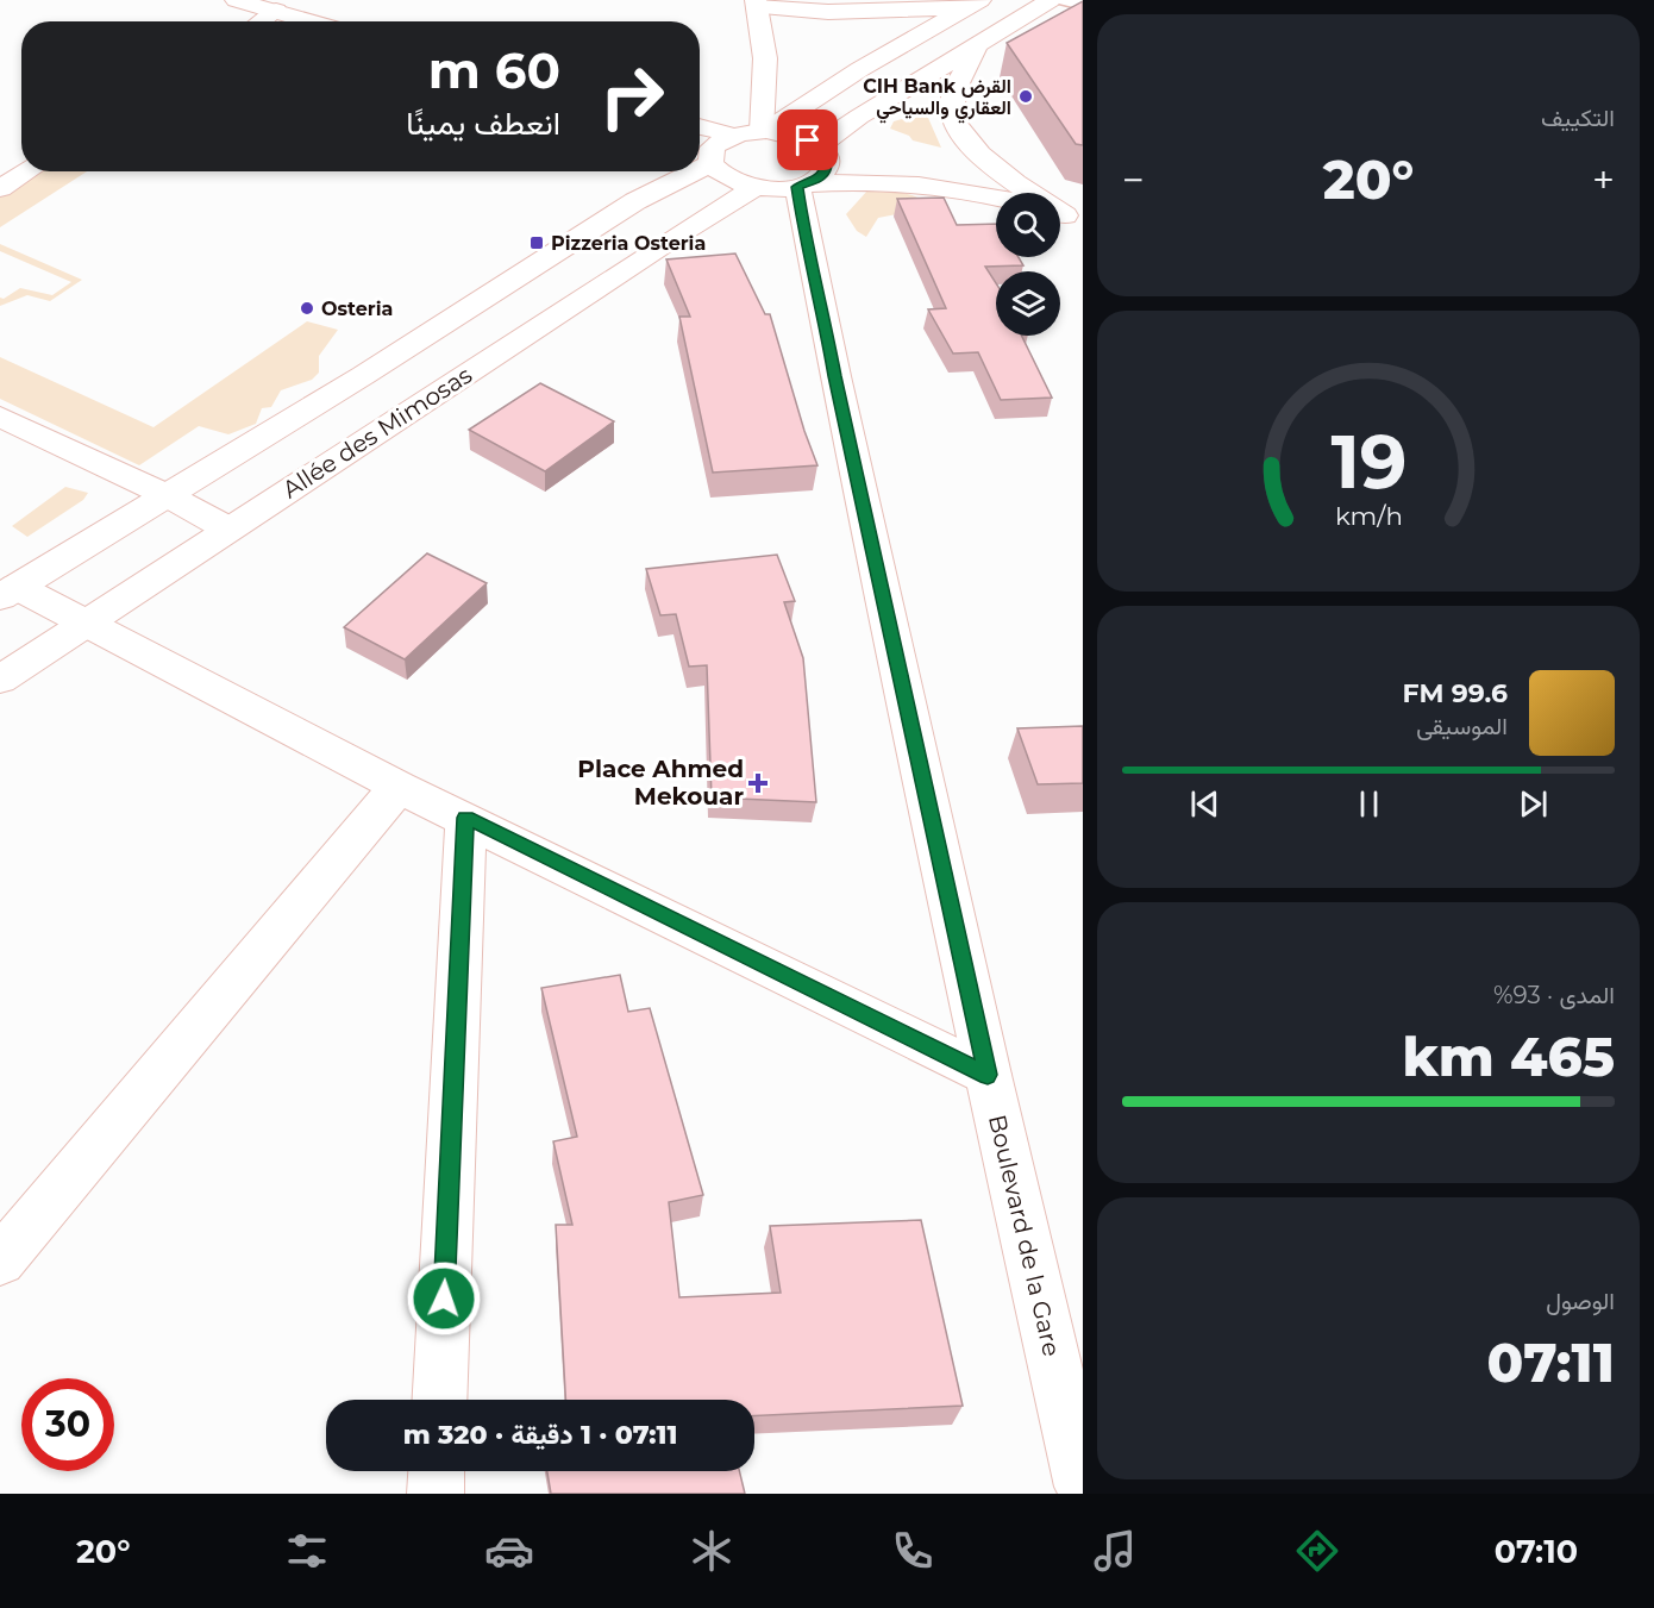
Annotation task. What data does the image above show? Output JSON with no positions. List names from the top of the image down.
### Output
{
  "streets": {
    "street": ["Allée des Mimosas", "Boulevard de la Gare"]
  },
  "places": {
    "other": ["CIH Bank القرض العقاري والسياحي", "Osteria"],
    "transit": ["Pizzeria Osteria"],
    "health": ["Place Ahmed Mekouar"]
  },
  "page": {
    "tile": [
      "التكييف",
      ["المدى · 93%", "465 km"],
      ["الوصول", "07:11"]
    ],
    "turn": ["60 m", "انعطف يمينًا"],
    "heat": ["−", "20°", "+"],
    "song": ["99.6 FM", "الموسيقى"],
    "limit": "30",
    "trip": "07:11 · 1 دقيقة · 320 m",
    "tabs": ["07:10", "20°"],
    "gauge": ["19", "km/h"]
  }
}
